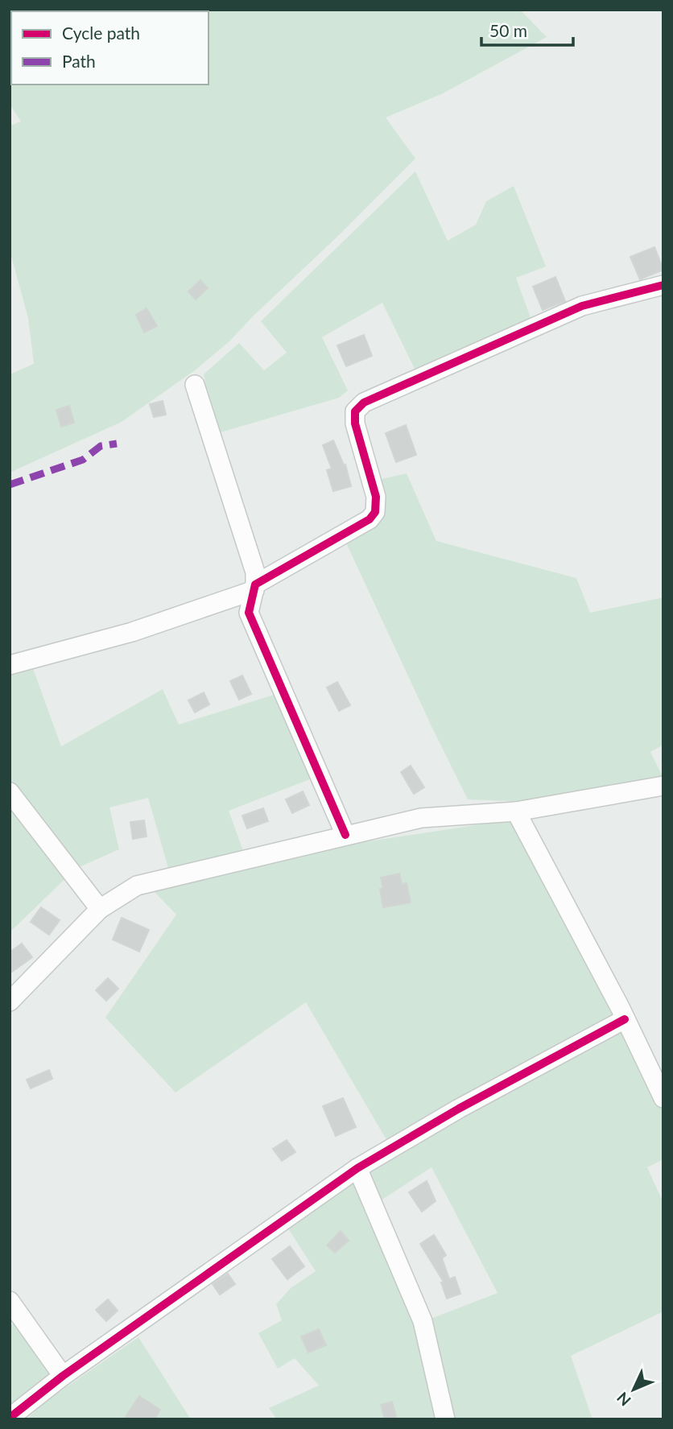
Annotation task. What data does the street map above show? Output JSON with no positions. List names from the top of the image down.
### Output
{
  "legend": ["Cycle path", "Path"],
  "scale_bar": "50 m",
  "north": "bottom left"
}
